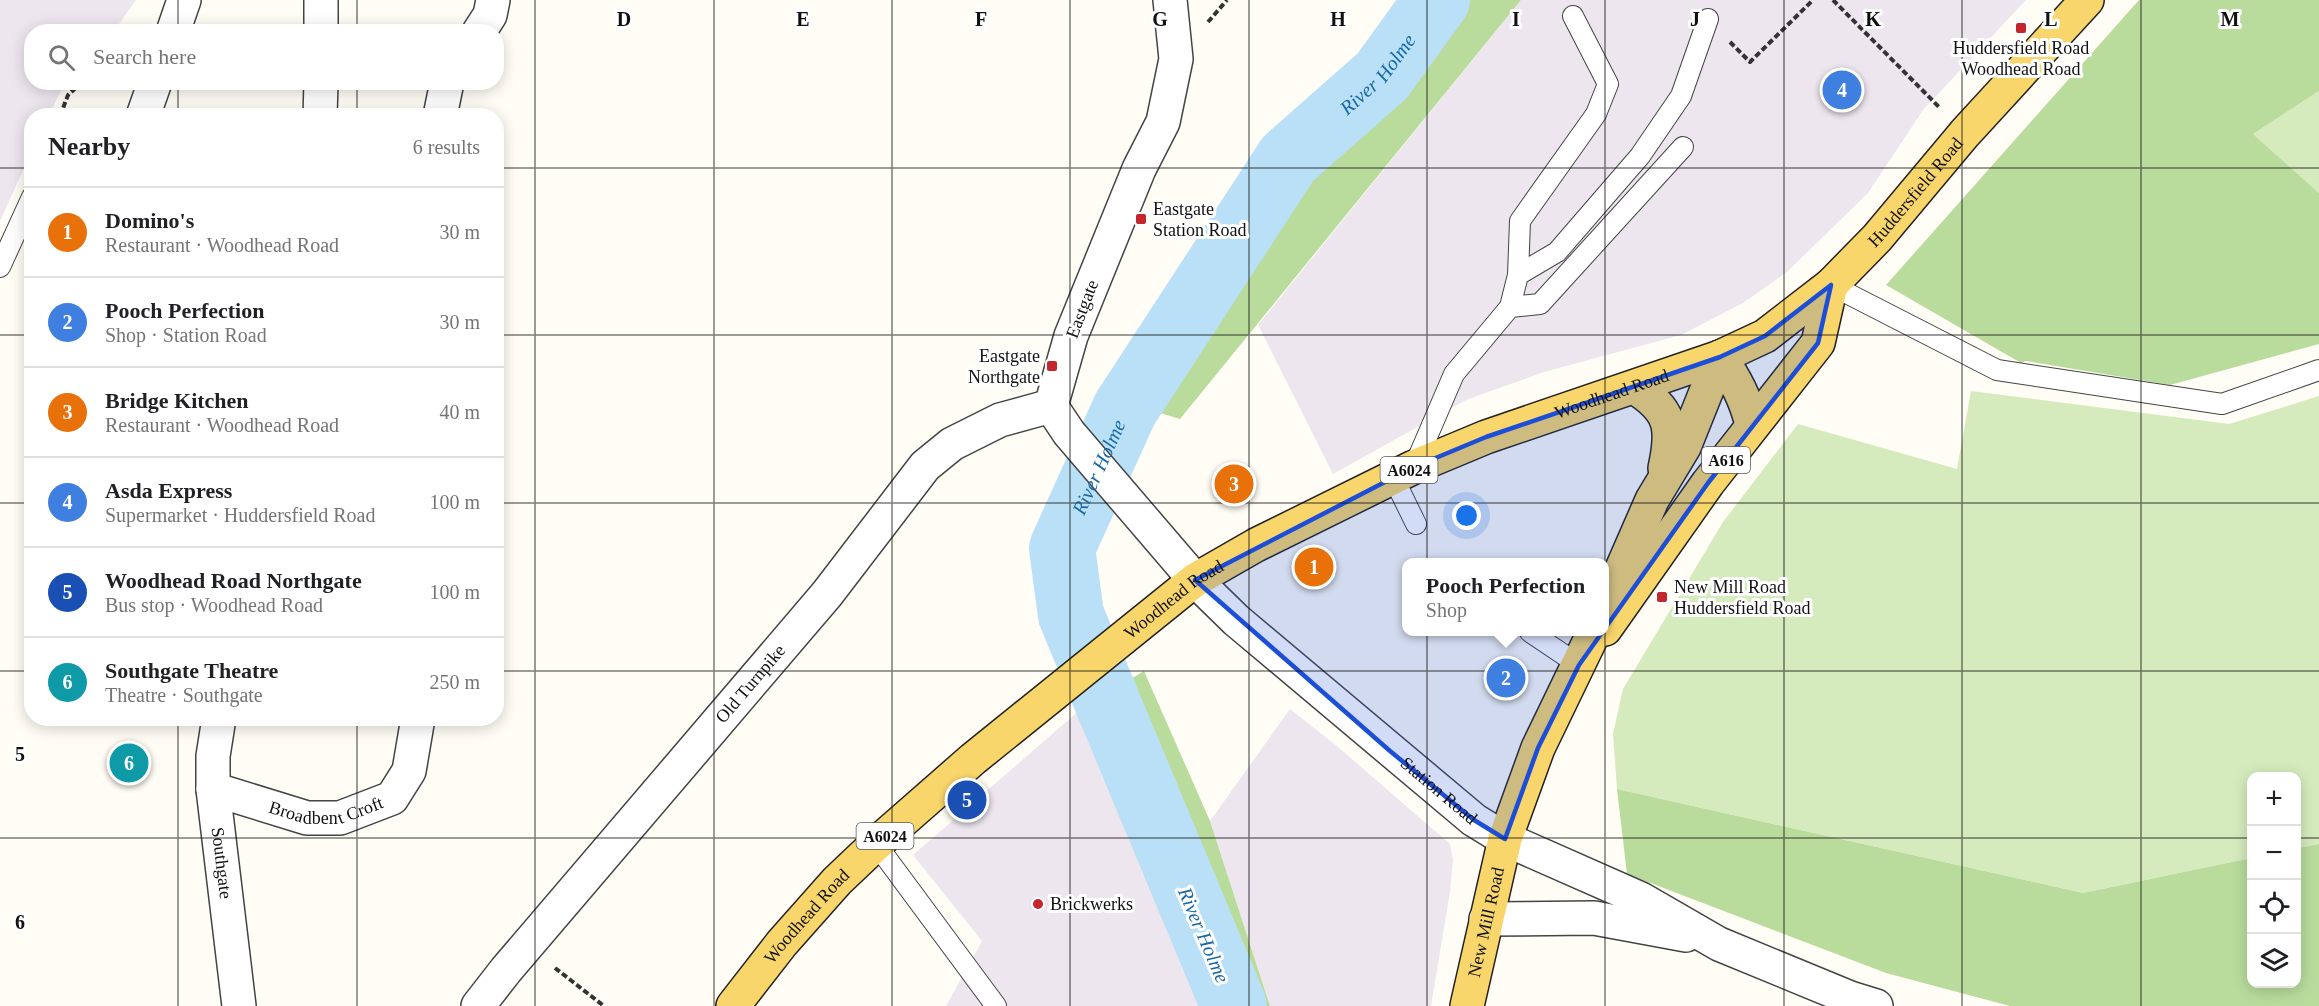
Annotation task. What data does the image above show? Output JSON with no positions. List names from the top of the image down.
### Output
{
  "streets": {
    "main road": [
      "Huddersfield Road",
      "Woodhead Road",
      "A616",
      "A6024",
      "New Mill Road"
    ],
    "street": [
      "Eastgate",
      "Old Turnpike",
      "Station Road",
      "Broadbent Croft",
      "Southgate"
    ]
  },
  "crossings": [
    ["Huddersfield Road", "Woodhead Road"],
    ["Huddersfield Road", "A616"],
    ["Eastgate", "Old Turnpike"],
    ["Woodhead Road", "A616"],
    ["Woodhead Road", "Station Road"],
    ["A616", "Station Road"],
    ["A616", "New Mill Road"],
    ["Station Road", "New Mill Road"],
    ["Broadbent Croft", "Southgate"]
  ],
  "water": ["River Holme"],
  "places": {
    "transit": [
      "Huddersfield Road Woodhead Road",
      "Eastgate Station Road",
      "Eastgate Northgate",
      "New Mill Road Huddersfield Road"
    ],
    "other": ["Brickwerks"]
  },
  "page": {
    "search": "Search here",
    "pins": [
      "4",
      "3",
      "1",
      "2",
      "6",
      "5"
    ],
    "heading": ["Nearby", "6 results"],
    "list": [
      {
        "mark": "1",
        "name": "Domino's",
        "note": "Restaurant · Woodhead Road",
        "value": "30 m"
      },
      {
        "mark": "2",
        "name": "Pooch Perfection",
        "note": "Shop · Station Road",
        "value": "30 m"
      },
      {
        "mark": "3",
        "name": "Bridge Kitchen",
        "note": "Restaurant · Woodhead Road",
        "value": "40 m"
      },
      {
        "mark": "4",
        "name": "Asda Express",
        "note": "Supermarket · Huddersfield Road",
        "value": "100 m"
      },
      {
        "mark": "5",
        "name": "Woodhead Road Northgate",
        "note": "Bus stop · Woodhead Road",
        "value": "100 m"
      },
      {
        "mark": "6",
        "name": "Southgate Theatre",
        "note": "Theatre · Southgate",
        "value": "250 m"
      }
    ],
    "popup": ["Pooch Perfection", "Shop"],
    "map_buttons": ["+", "−"]
  },
  "grid": {
    "columns": [
      "D",
      "E",
      "F",
      "G",
      "H",
      "I",
      "J",
      "K",
      "L",
      "M"
    ],
    "rows": ["5", "6"]
  }
}
